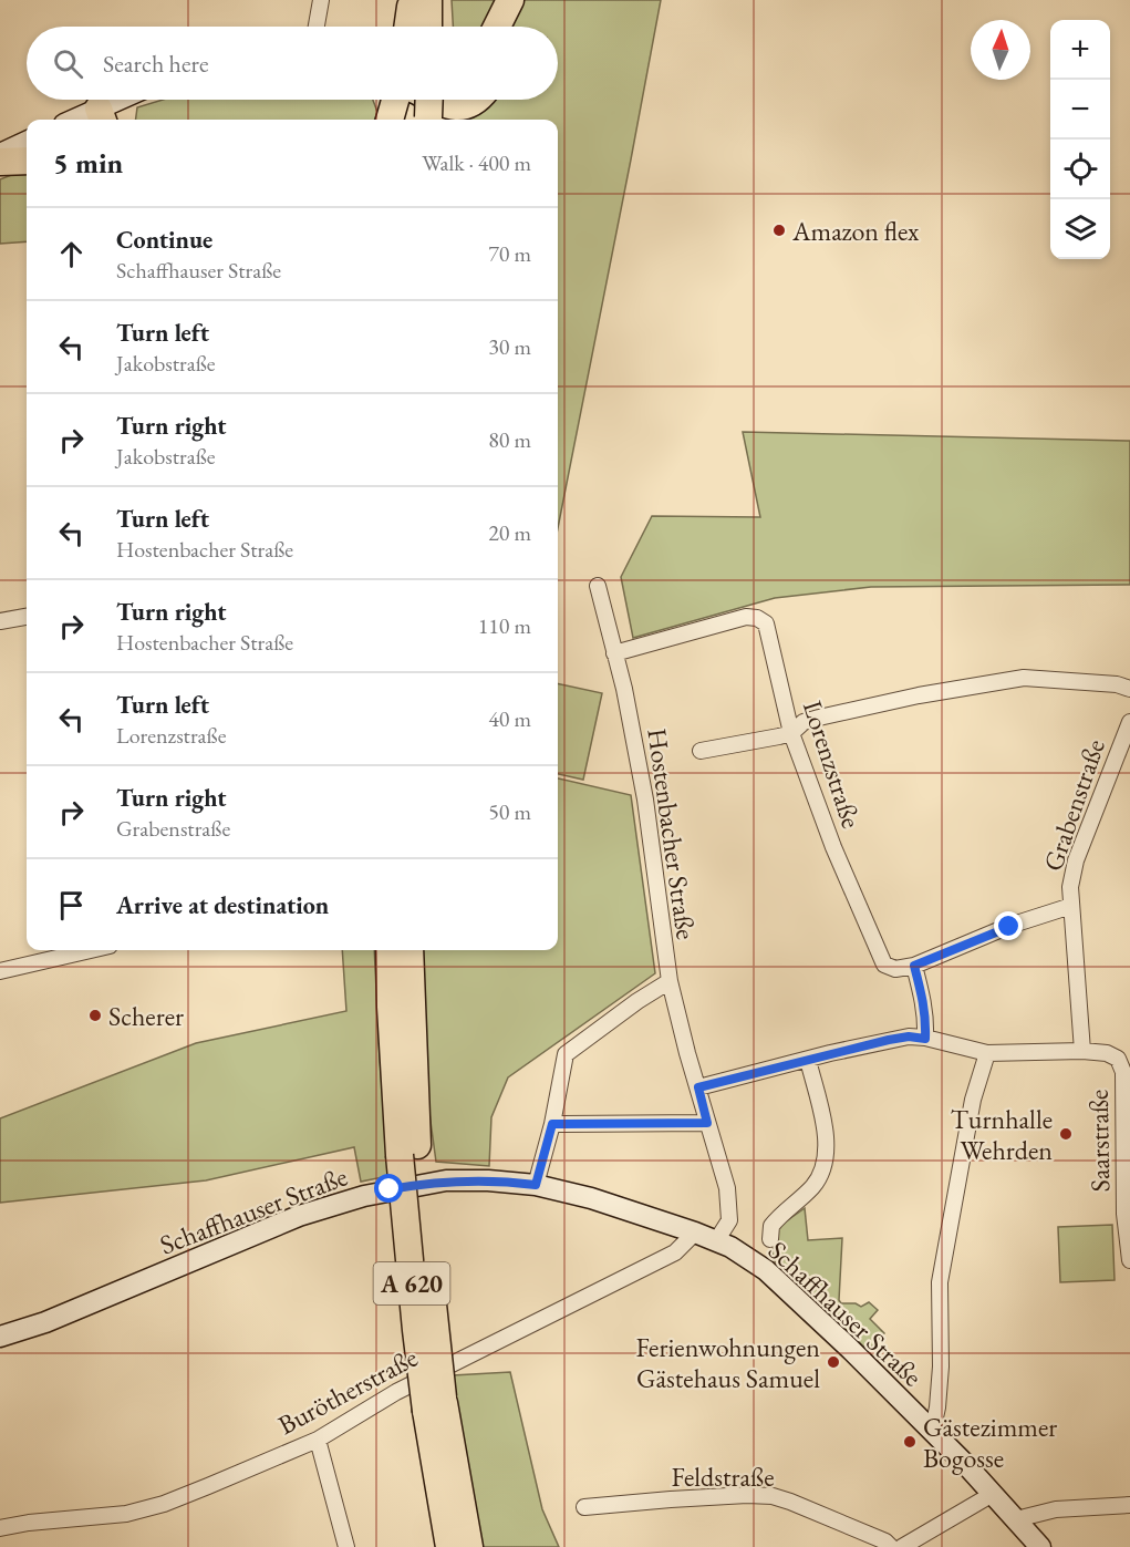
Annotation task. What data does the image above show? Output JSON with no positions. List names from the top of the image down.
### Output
{
  "streets": {
    "highway": ["A 620"],
    "street": [
      "Lorenzstraße",
      "Grabenstraße",
      "Hostenbacher Straße",
      "Saarstraße",
      "Schaffhauser Straße",
      "Burötherstraße",
      "Feldstraße"
    ]
  },
  "crossings": [
    ["Lorenzstraße", "Grabenstraße"],
    ["Lorenzstraße", "Hostenbacher Straße"],
    ["Grabenstraße", "Saarstraße"],
    ["Hostenbacher Straße", "Schaffhauser Straße"],
    ["Schaffhauser Straße", "Burötherstraße"]
  ],
  "places": [
    "Amazon flex",
    "Scherer",
    "Turnhalle Wehrden",
    "Ferienwohnungen Gästehaus Samuel",
    "Gästezimmer Bogosse"
  ],
  "north": "top",
  "page": {
    "map_buttons": ["+", "−"],
    "search": "Search here",
    "heading": ["5 min", "Walk · 400 m"],
    "list": [
      ["Continue", "Schaffhauser Straße", "70 m"],
      ["Turn left", "Jakobstraße", "30 m"],
      ["Turn right", "Jakobstraße", "80 m"],
      ["Turn left", "Hostenbacher Straße", "20 m"],
      ["Turn right", "Hostenbacher Straße", "110 m"],
      ["Turn left", "Lorenzstraße", "40 m"],
      ["Turn right", "Grabenstraße", "50 m"],
      "Arrive at destination"
    ]
  }
}
